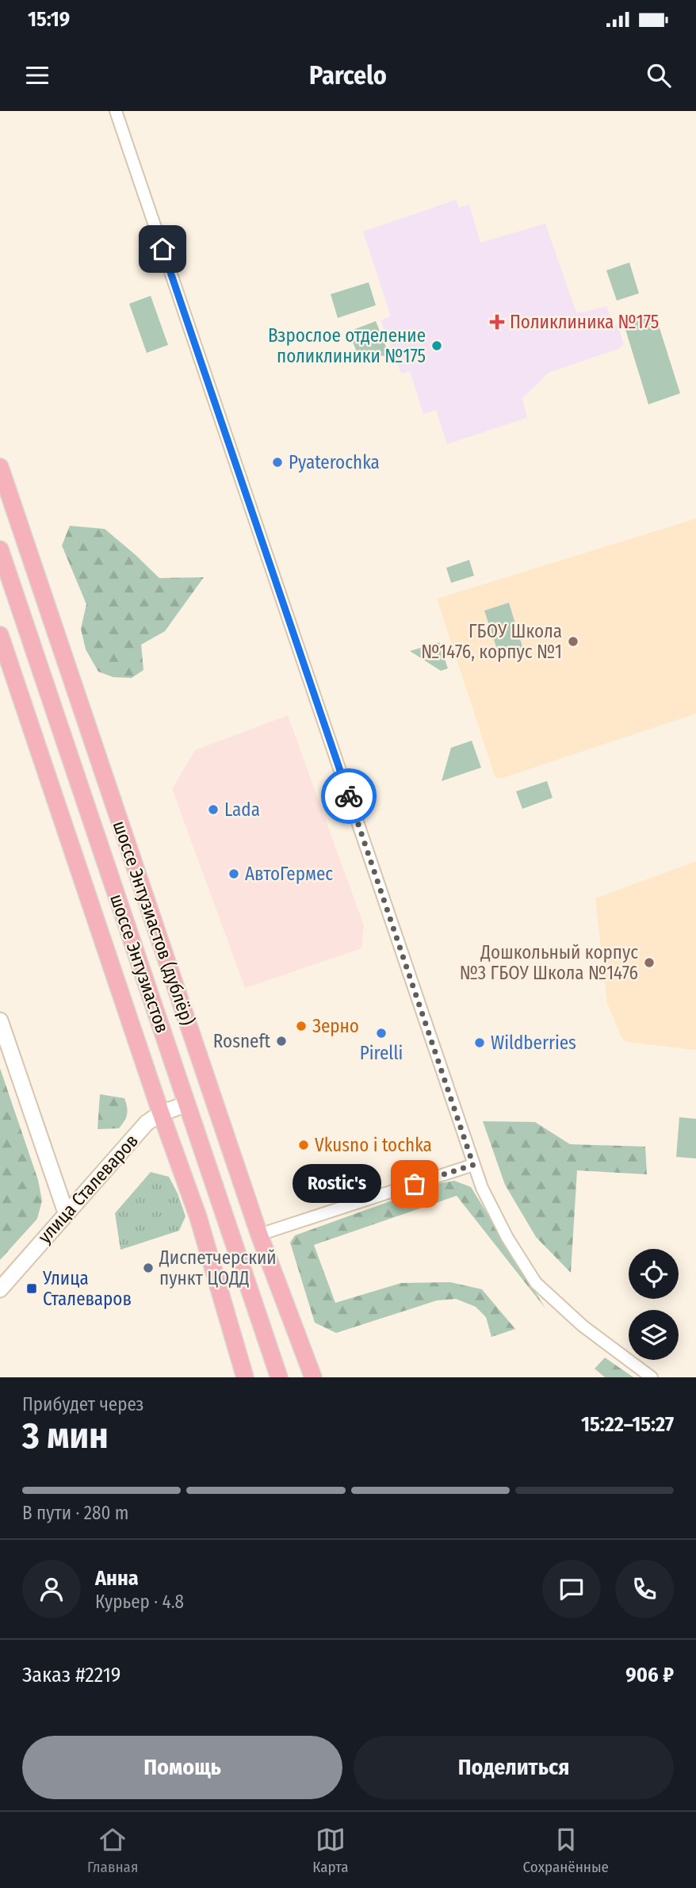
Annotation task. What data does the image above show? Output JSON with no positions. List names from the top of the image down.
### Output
{
  "streets": {
    "main road": ["шоссе Энтузиастов (дублёр)", "шоссе Энтузиастов", "улица Сталеваров"]
  },
  "crossings": [
    ["шоссе Энтузиастов", "улица Сталеваров"]
  ],
  "places": {
    "health": ["Поликлиника №175"],
    "other": [
      "Взрослое отделение поликлиники №175",
      "Pyaterochka",
      "ГБОУ Школа №1476, корпус №1",
      "Lada",
      "АвтоГермес",
      "Дошкольный корпус №3 ГБОУ Школа №1476",
      "Зерно",
      "Pirelli",
      "Rosneft",
      "Wildberries",
      "Vkusno i tochka",
      "Rostiс's",
      "Диспетчерский пункт ЦОДД"
    ],
    "transit": ["Улица Сталеваров"]
  },
  "page": {
    "status": "15:19",
    "header": "Parcelo",
    "bubble": "Rostiс's",
    "heading": ["3 мин", "Прибудет через", "15:22–15:27"],
    "panel": [
      "Анна",
      "Курьер · 4.8",
      "Заказ #2219",
      "906 ₽"
    ],
    "bar": "В пути · 280 m",
    "buttons": ["Помощь", "Поделиться"],
    "tabs": ["Главная", "Карта", "Сохранённые"]
  }
}
